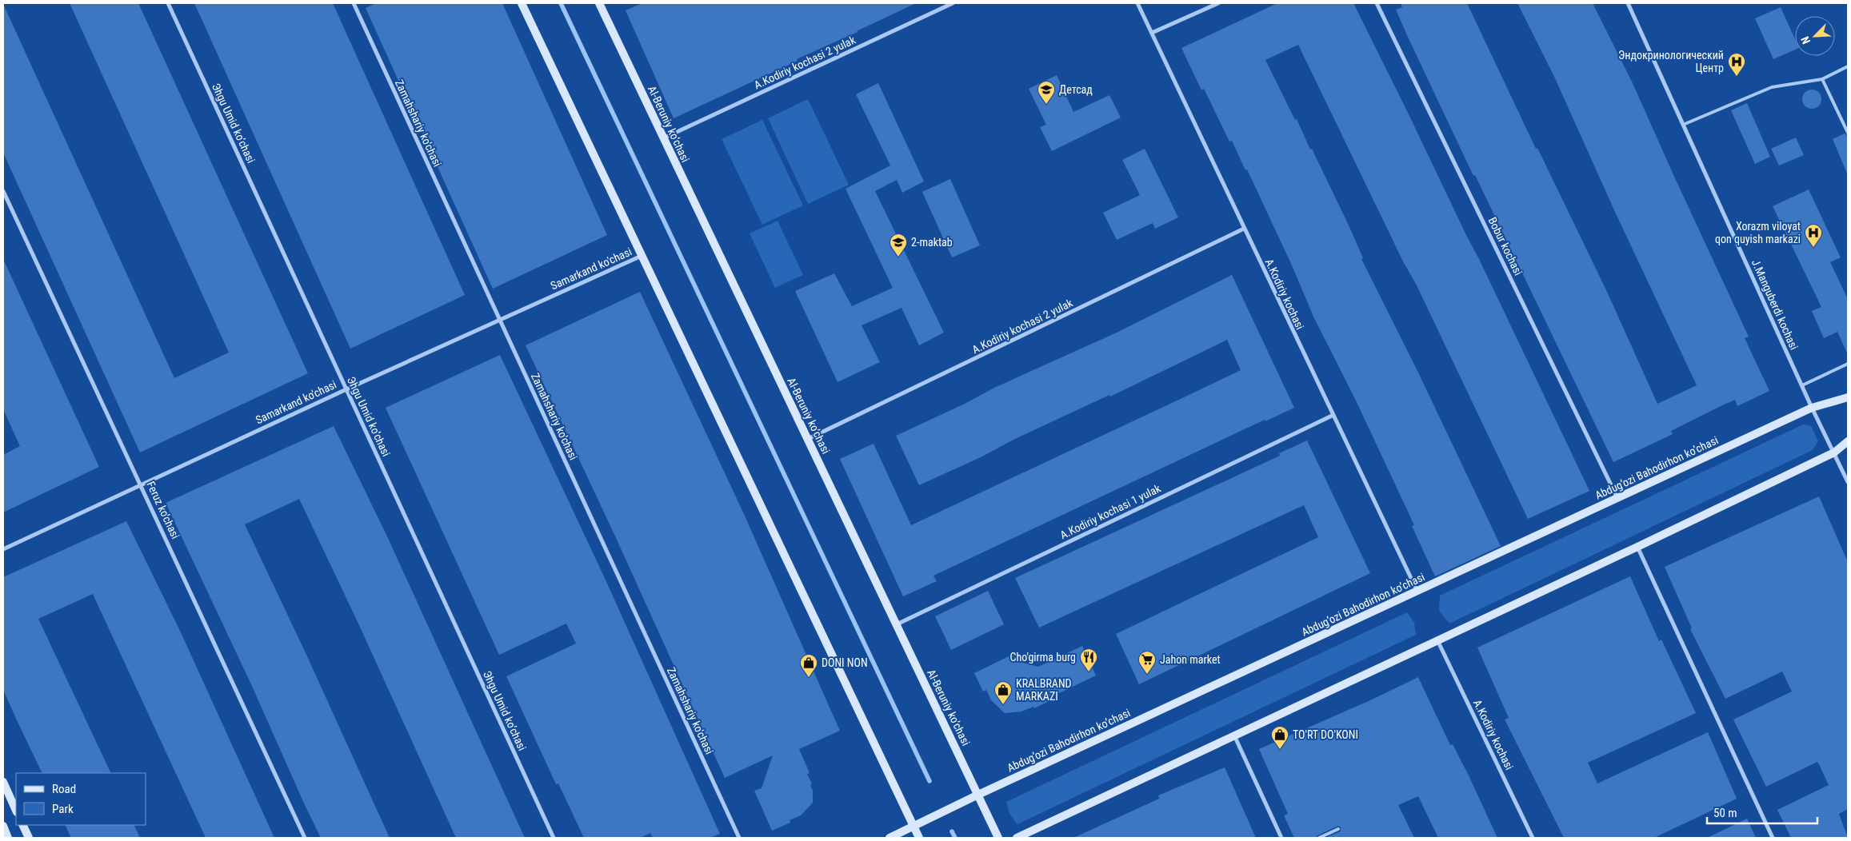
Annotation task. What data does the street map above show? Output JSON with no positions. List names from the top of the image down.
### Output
{
  "streets": {
    "main road": ["Al-Beruniy ko’chasi", "Abdug’ozi Bahodirhon ko’chasi"],
    "street": [
      "A.Kodiriy kochasi 2 yulak",
      "Эhgu Umid ko’chasi",
      "Zamahshariy ko'chasi",
      "Bobur kochasi",
      "Samarkand ko'chasi",
      "A.Kodiriy kochasi",
      "J.Manguberdi kochasi",
      "Feruz ko'chasi",
      "A.Kodiriy kochasi 1 yulak"
    ]
  },
  "crossings": [
    ["A.Kodiriy kochasi 2 yulak", "Al-Beruniy ko’chasi"],
    ["A.Kodiriy kochasi 2 yulak", "A.Kodiriy kochasi"],
    ["Эhgu Umid ko’chasi", "Samarkand ko'chasi"],
    ["Zamahshariy ko'chasi", "Samarkand ko'chasi"],
    ["Al-Beruniy ko’chasi", "Abdug’ozi Bahodirhon ko’chasi"],
    ["Al-Beruniy ko’chasi", "A.Kodiriy kochasi 1 yulak"],
    ["Bobur kochasi", "Abdug’ozi Bahodirhon ko’chasi"],
    ["Samarkand ko'chasi", "Feruz ko'chasi"],
    ["A.Kodiriy kochasi", "Abdug’ozi Bahodirhon ko’chasi"],
    ["A.Kodiriy kochasi", "A.Kodiriy kochasi 1 yulak"],
    ["J.Manguberdi kochasi", "Abdug’ozi Bahodirhon ko’chasi"]
  ],
  "places": {
    "hospital": ["Эндокринологический Центр", "Xorazm viloyat qon quyish markazi"],
    "school or university": ["Детсад", "2-maktab"],
    "restaurant": ["Cho'girma burg"],
    "supermarket": ["Jahon market"],
    "shop": ["DONI NON", "KRALBRAND MARKAZI", "TO'RT DO'KONI"]
  },
  "legend": ["Road", "Park"],
  "scale_bar": "50 m",
  "north": "bottom left"
}
